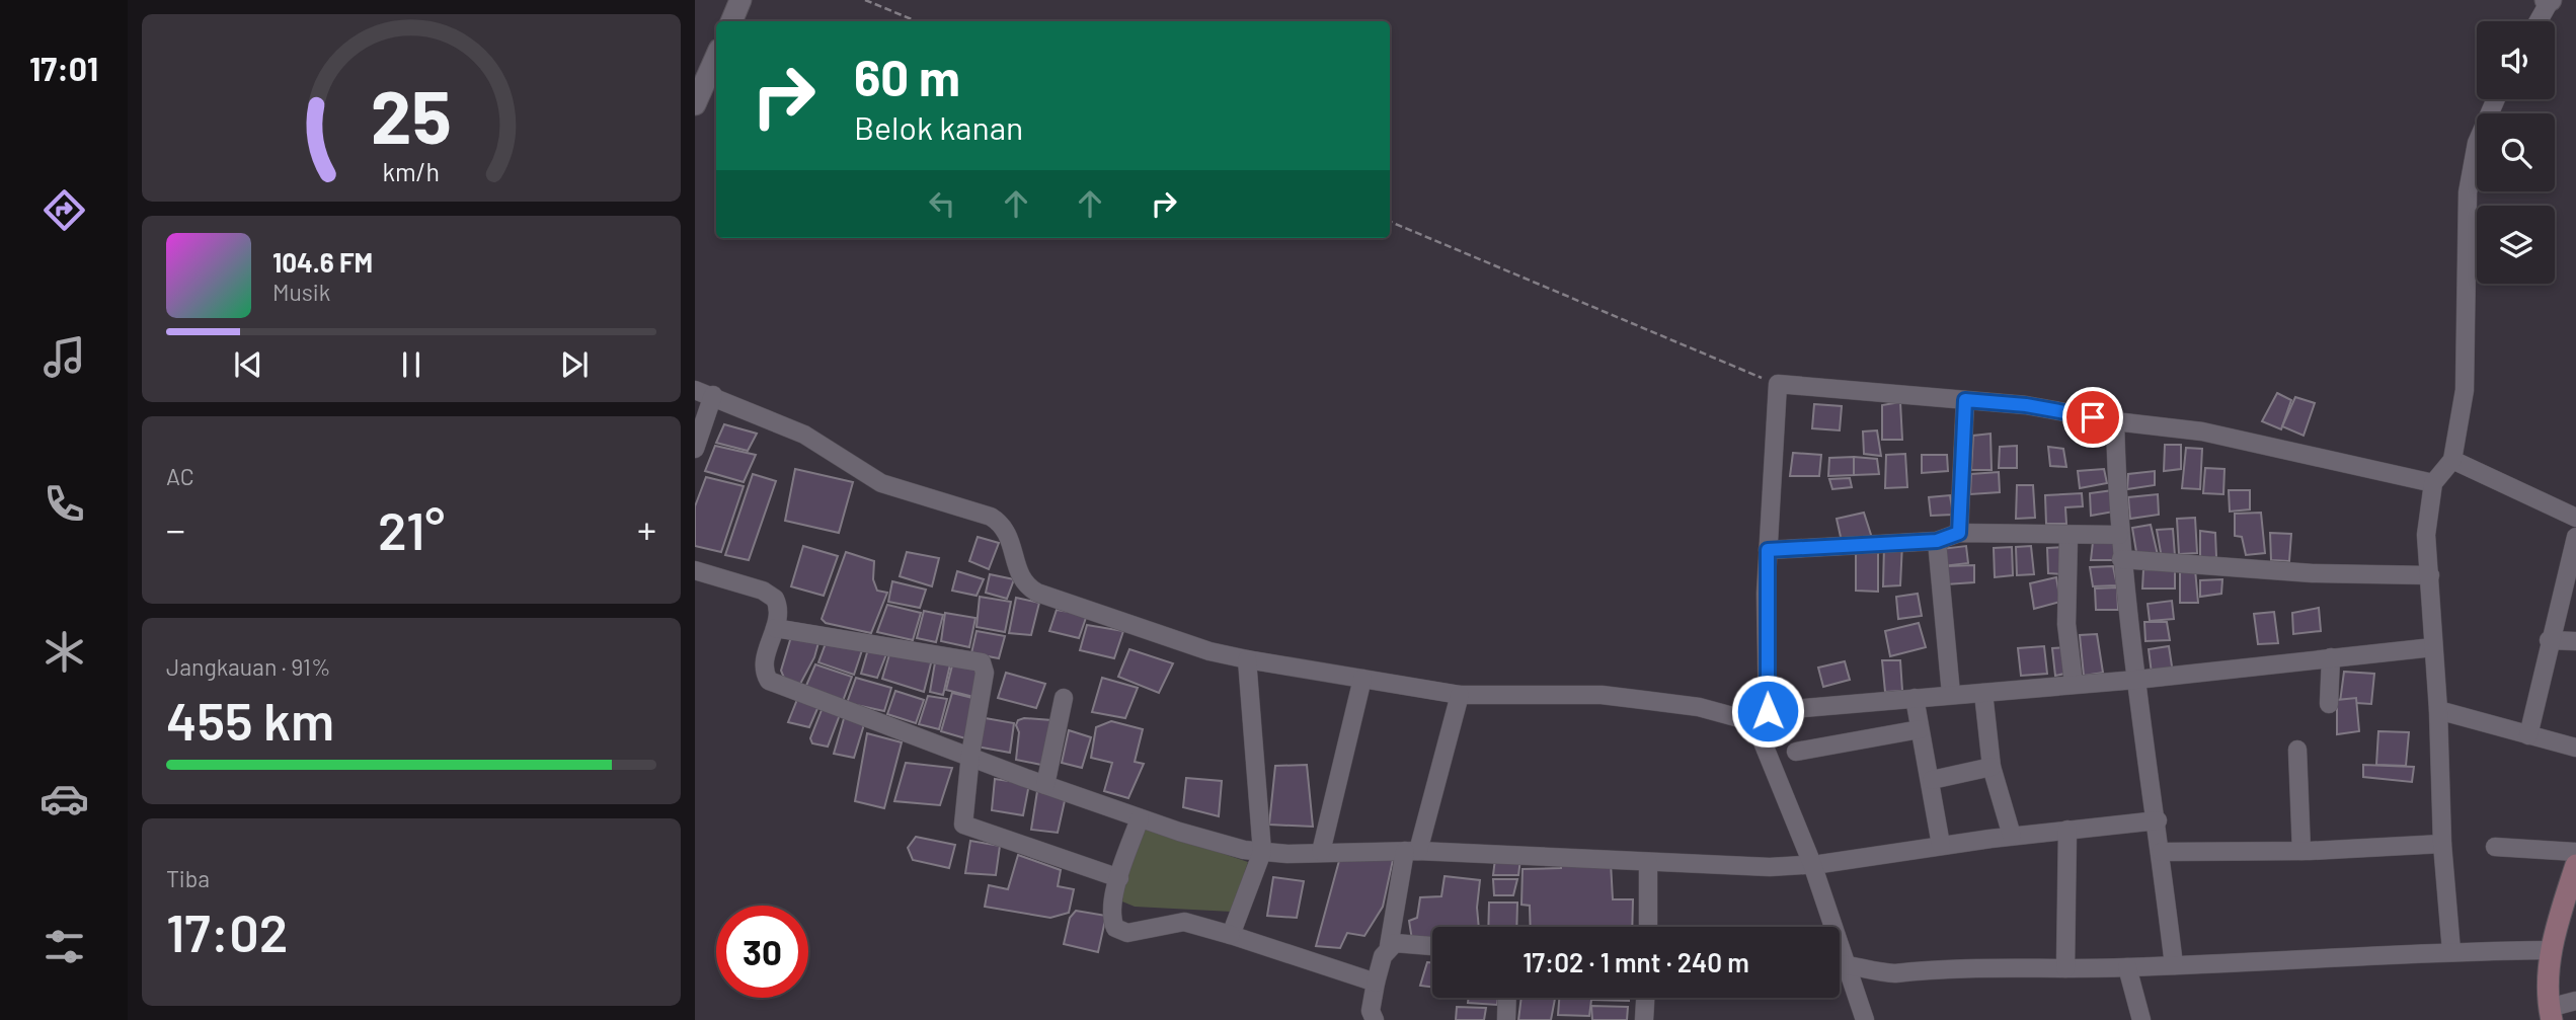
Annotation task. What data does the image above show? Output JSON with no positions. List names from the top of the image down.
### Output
{
  "page": {
    "tabs": "17:01",
    "turn": ["60 m", "Belok kanan"],
    "song": ["104.6 FM", "Musik"],
    "tile": [
      "AC",
      ["Jangkauan · 91%", "455 km"],
      ["Tiba", "17:02"]
    ],
    "heat": ["−", "21°", "+"],
    "limit": "30",
    "trip": "17:02 · 1 mnt · 240 m",
    "gauge": ["25", "km/h"]
  }
}
